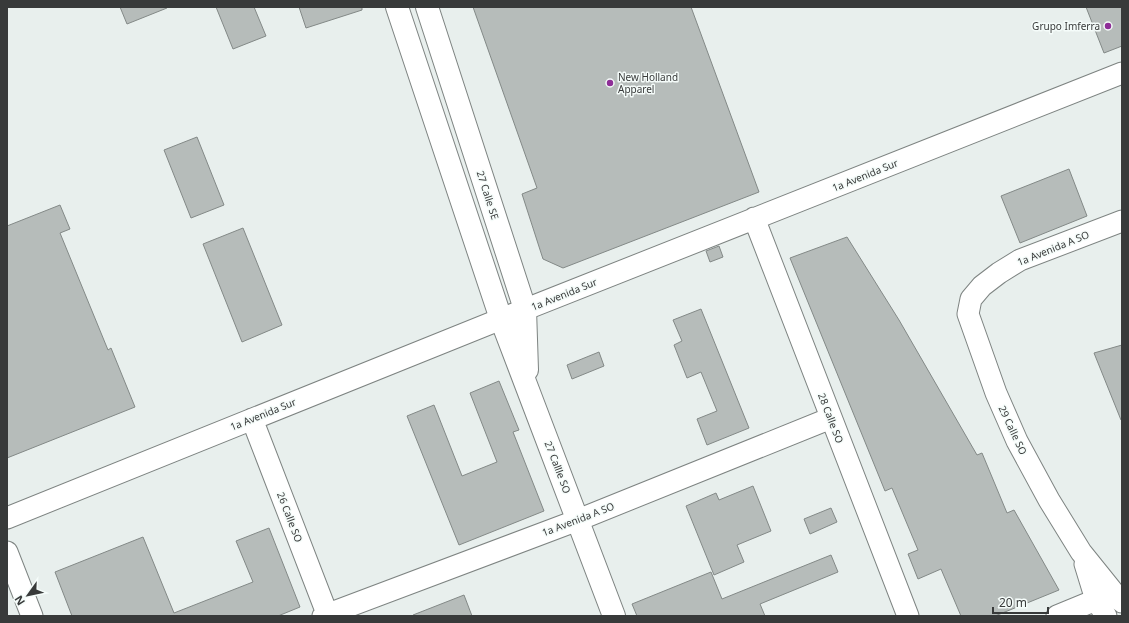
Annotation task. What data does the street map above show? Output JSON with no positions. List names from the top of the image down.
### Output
{
  "streets": {
    "main road": ["27 Calle SE", "27 Callle SO"],
    "street": [
      "1a Avenida Sur",
      "1a Avenida A SO",
      "28 Calle SO",
      "29 Calle SO",
      "26 Calle SO"
    ]
  },
  "crossings": [
    ["1a Avenida Sur", "27 Calle SE"],
    ["1a Avenida Sur", "28 Calle SO"],
    ["1a Avenida Sur", "27 Callle SO"],
    ["1a Avenida Sur", "26 Calle SO"],
    ["27 Calle SE", "27 Callle SO"],
    ["1a Avenida A SO", "28 Calle SO"],
    ["1a Avenida A SO", "29 Calle SO"],
    ["1a Avenida A SO", "27 Callle SO"],
    ["1a Avenida A SO", "26 Calle SO"]
  ],
  "places": ["Grupo Imferra", "New Holland Apparel"],
  "scale_bar": "20 m",
  "north": "bottom left"
}
